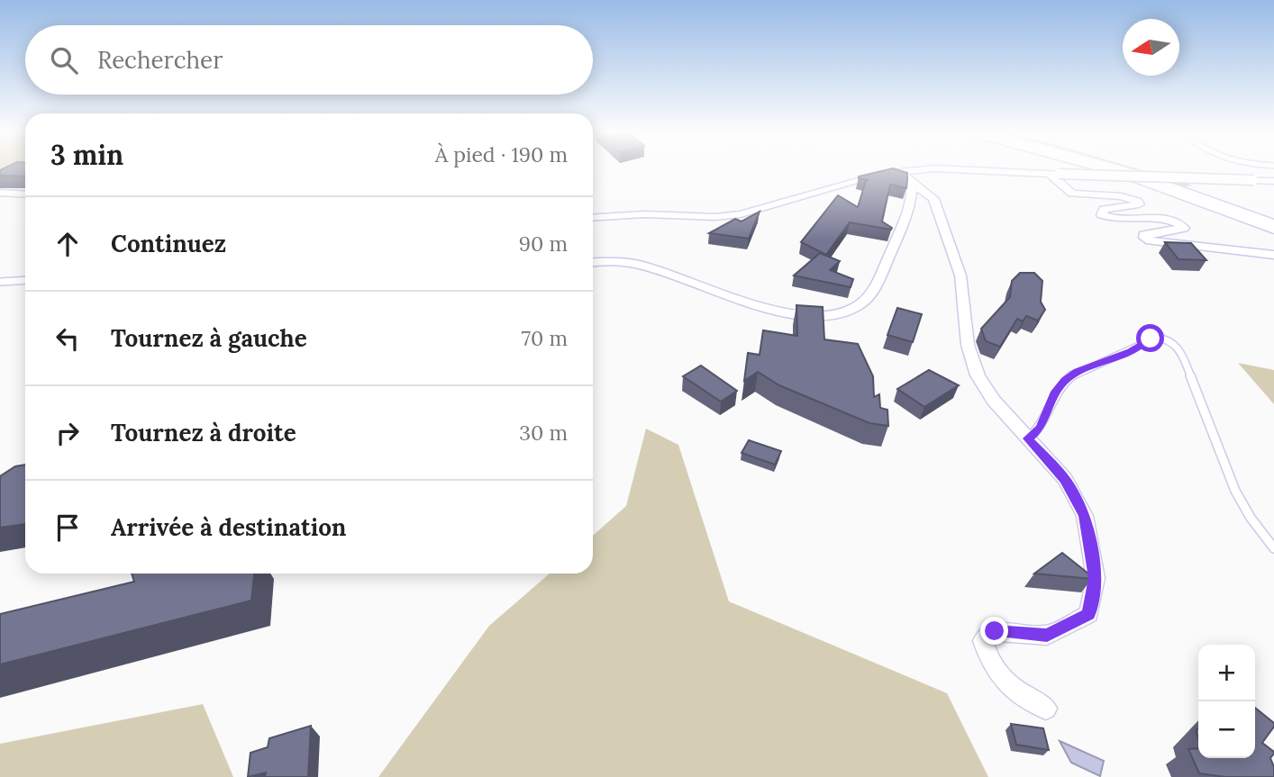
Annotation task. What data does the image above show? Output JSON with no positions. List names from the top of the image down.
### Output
{
  "north": "left",
  "page": {
    "search": "Rechercher",
    "heading": ["3 min", "À pied · 190 m"],
    "list": [
      ["Continuez", "90 m"],
      ["Tournez à gauche", "70 m"],
      ["Tournez à droite", "30 m"],
      "Arrivée à destination"
    ],
    "map_buttons": ["+", "−"]
  }
}
